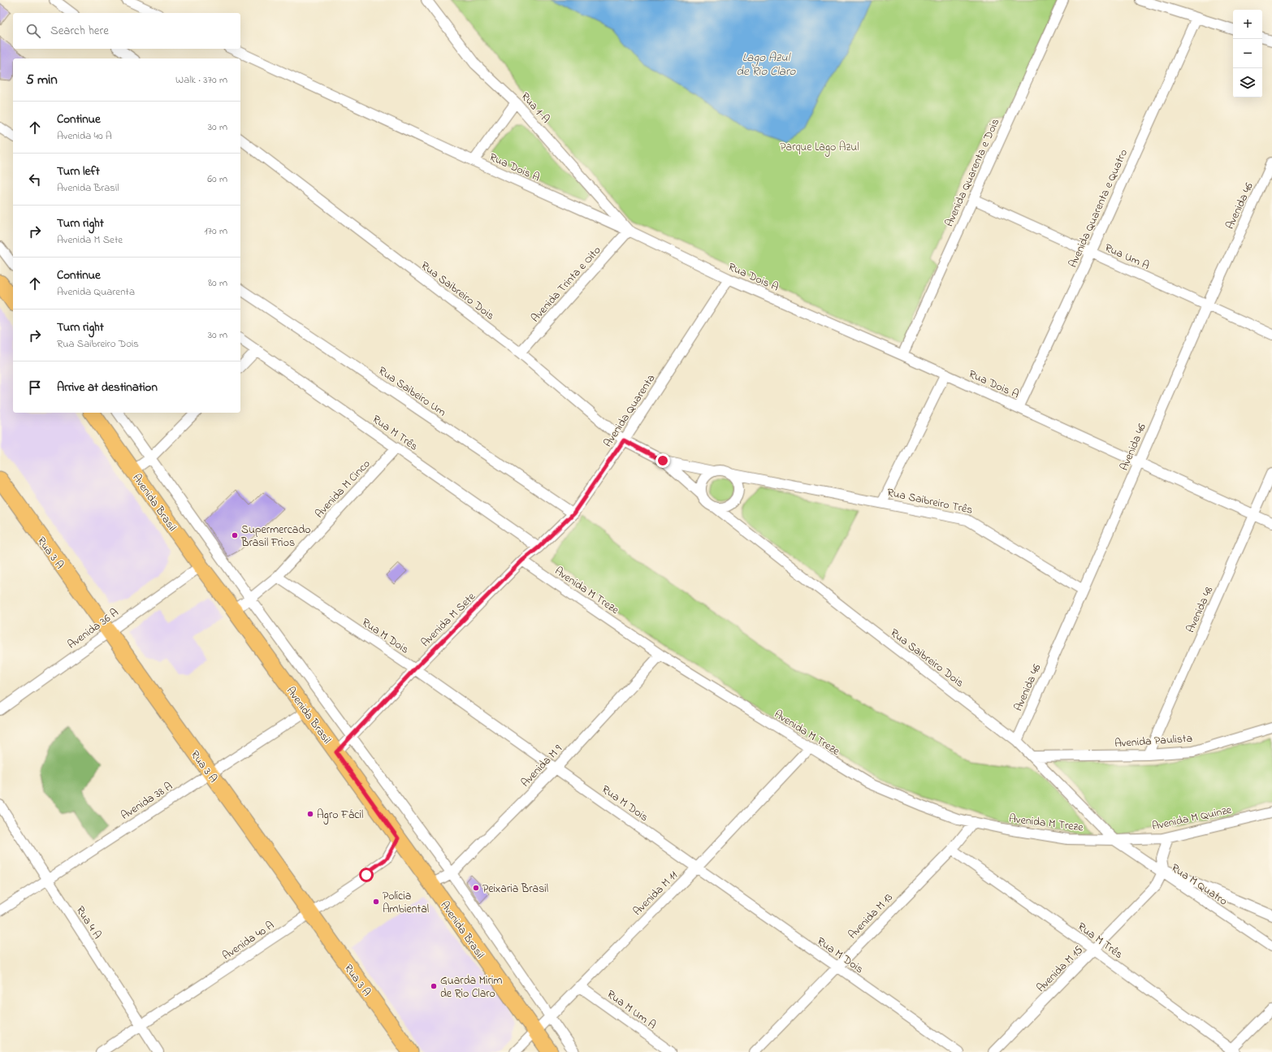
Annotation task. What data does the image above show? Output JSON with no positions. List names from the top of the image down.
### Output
{
  "streets": {
    "main road": ["Avenida Brasil", "Rua 3 A"],
    "street": [
      "Rua 1-A",
      "Rua Dois A",
      "Avenida Quarenta e Dois",
      "Avenida 46",
      "Avenida Quarenta e Quatro",
      "Rua Um A",
      "Avenida Trinta e Oito",
      "Rua Saibreiro Dois",
      "Rua Saibeiro Um",
      "Avenida Quarenta",
      "Rua M Três",
      "Avenida M Cinco",
      "Rua Saibreiro Três",
      "Avenida M Treze",
      "Avenida 48",
      "Avenida M Sete",
      "Avenida 36 A",
      "Rua M Dois",
      "Avenida Paulista",
      "Avenida M 9",
      "Avenida 38 A",
      "Avenida M Quinze",
      "Rua M Quatro",
      "Avenida M 11",
      "Avenida M 13",
      "Rua 4 A",
      "Avenida 40 A",
      "Avenida M 15",
      "Rua M Um A"
    ]
  },
  "crossings": [
    ["Rua 1-A", "Rua Dois A"],
    ["Rua 1-A", "Avenida Trinta e Oito"],
    ["Rua Dois A", "Avenida Quarenta e Dois"],
    ["Rua Dois A", "Avenida 46"],
    ["Rua Dois A", "Avenida Quarenta e Quatro"],
    ["Rua Dois A", "Avenida Trinta e Oito"],
    ["Rua Dois A", "Avenida Quarenta"],
    ["Rua Dois A", "Avenida 48"],
    ["Avenida Quarenta e Dois", "Rua Um A"],
    ["Avenida 46", "Rua Um A"],
    ["Avenida 46", "Rua Saibreiro Dois"],
    ["Avenida 46", "Rua Saibreiro Três"],
    ["Avenida Quarenta e Quatro", "Rua Um A"],
    ["Avenida Trinta e Oito", "Rua Saibreiro Dois"],
    ["Rua Saibreiro Dois", "Avenida Quarenta"],
    ["Rua Saibreiro Dois", "Rua Saibreiro Três"],
    ["Rua Saibreiro Dois", "Avenida M Treze"],
    ["Rua Saibreiro Dois", "Avenida Paulista"],
    ["Rua Saibreiro Dois", "Avenida M Quinze"],
    ["Rua Saibreiro Dois", "Rua M Quatro"],
    ["Rua Saibeiro Um", "Avenida Quarenta"],
    ["Avenida Quarenta", "Rua M Três"],
    ["Avenida Quarenta", "Avenida M Sete"],
    ["Rua M Três", "Avenida M Cinco"],
    ["Rua M Três", "Avenida M Sete"],
    ["Rua M Três", "Avenida M 13"],
    ["Rua M Três", "Avenida M 15"],
    ["Avenida M Cinco", "Avenida Brasil"],
    ["Avenida M Cinco", "Rua M Dois"],
    ["Avenida Brasil", "Avenida M Sete"],
    ["Avenida Brasil", "Avenida 36 A"],
    ["Avenida Brasil", "Avenida M 9"],
    ["Avenida Brasil", "Avenida 38 A"],
    ["Avenida Brasil", "Avenida M 11"],
    ["Avenida Brasil", "Avenida 40 A"],
    ["Rua 3 A", "Avenida 36 A"],
    ["Rua 3 A", "Avenida 38 A"],
    ["Rua 3 A", "Avenida 40 A"],
    ["Avenida M Treze", "Avenida M Sete"],
    ["Avenida M Treze", "Avenida M 9"],
    ["Avenida M Treze", "Avenida M Quinze"],
    ["Avenida M Treze", "Rua M Quatro"],
    ["Avenida M Treze", "Avenida M 11"],
    ["Avenida M Treze", "Avenida M 13"],
    ["Avenida 48", "Avenida Paulista"],
    ["Avenida M Sete", "Rua M Dois"],
    ["Rua M Dois", "Avenida M 9"],
    ["Rua M Dois", "Avenida M 11"],
    ["Rua M Dois", "Avenida M 13"],
    ["Avenida 38 A", "Rua 4 A"],
    ["Avenida M Quinze", "Rua M Quatro"],
    ["Rua M Quatro", "Avenida M 15"],
    ["Avenida M 11", "Rua M Um A"],
    ["Rua 4 A", "Avenida 40 A"]
  ],
  "water": ["Lago Azul de Rio Claro"],
  "parks": ["Parque Lago Azul"],
  "places": [
    "Supermercado Brasil Frios",
    "Agro Fácil",
    "Peixaria Brasil",
    "Polícia Ambiental",
    "Guarda Mirim de Rio Claro"
  ],
  "page": {
    "map_buttons": ["+", "−"],
    "search": "Search here",
    "heading": ["5 min", "Walk · 370 m"],
    "list": [
      ["Continue", "Avenida 40 A", "30 m"],
      ["Turn left", "Avenida Brasil", "60 m"],
      ["Turn right", "Avenida M Sete", "170 m"],
      ["Continue", "Avenida Quarenta", "80 m"],
      ["Turn right", "Rua Saibreiro Dois", "30 m"],
      "Arrive at destination"
    ]
  }
}
